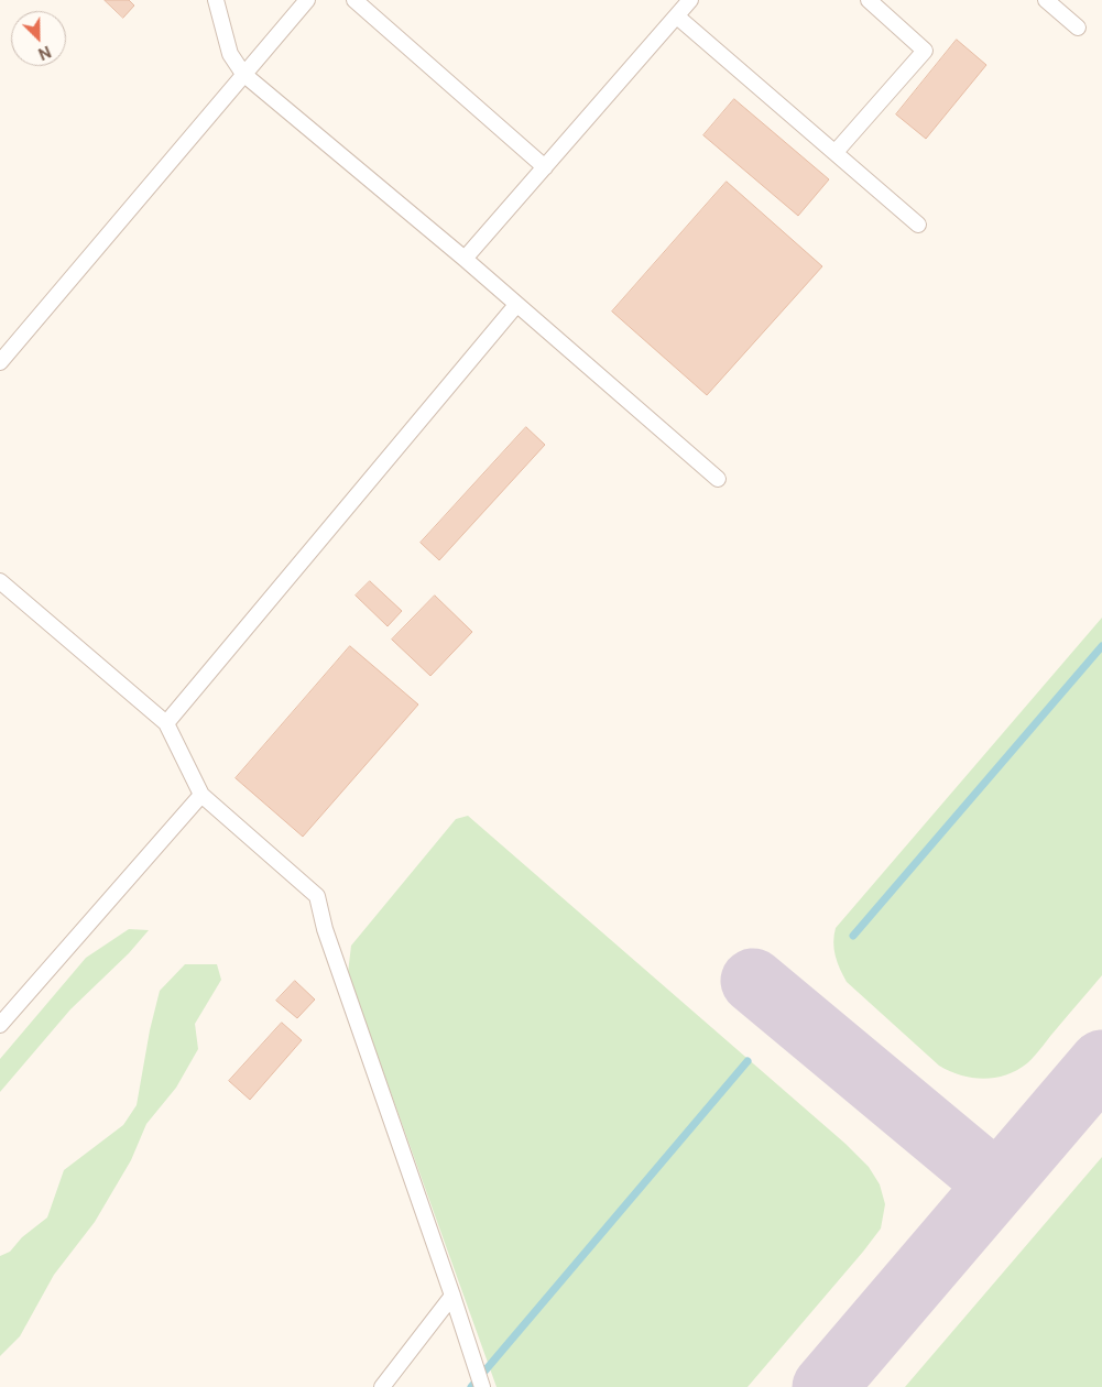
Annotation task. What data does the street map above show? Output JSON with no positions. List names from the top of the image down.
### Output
{
  "north": "bottom right"
}
